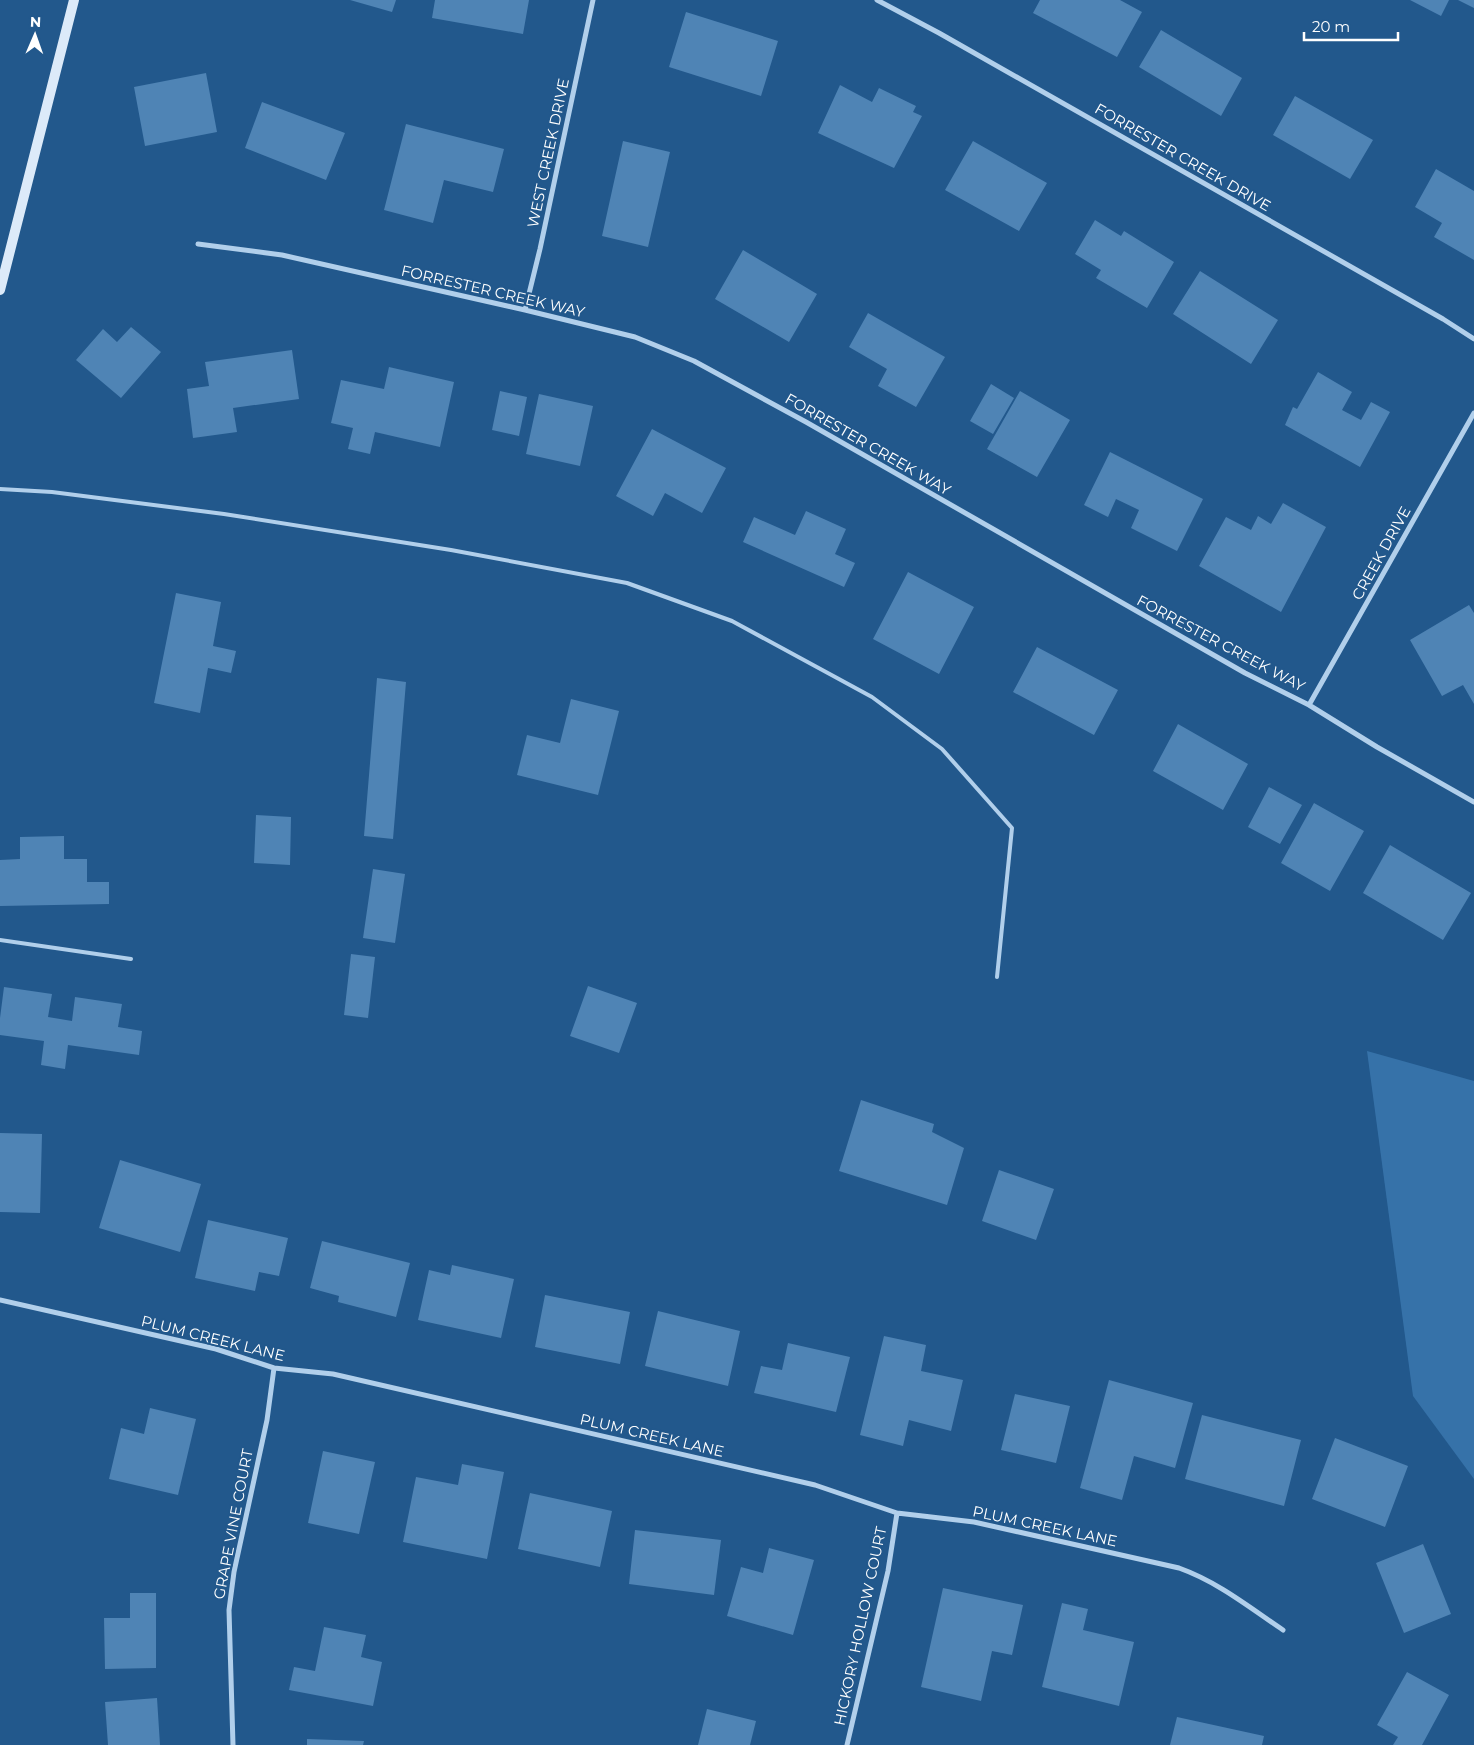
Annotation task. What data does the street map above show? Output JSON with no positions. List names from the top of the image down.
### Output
{
  "streets": {
    "street": [
      "WEST CREEK DRIVE",
      "FORRESTER CREEK DRIVE",
      "FORRESTER CREEK WAY",
      "CREEK DRIVE",
      "PLUM CREEK LANE",
      "GRAPE VINE COURT",
      "HICKORY HOLLOW COURT"
    ]
  },
  "crossings": [
    ["WEST CREEK DRIVE", "FORRESTER CREEK WAY"],
    ["FORRESTER CREEK WAY", "CREEK DRIVE"],
    ["PLUM CREEK LANE", "GRAPE VINE COURT"],
    ["PLUM CREEK LANE", "HICKORY HOLLOW COURT"]
  ],
  "scale_bar": "20 m",
  "north": "top"
}
